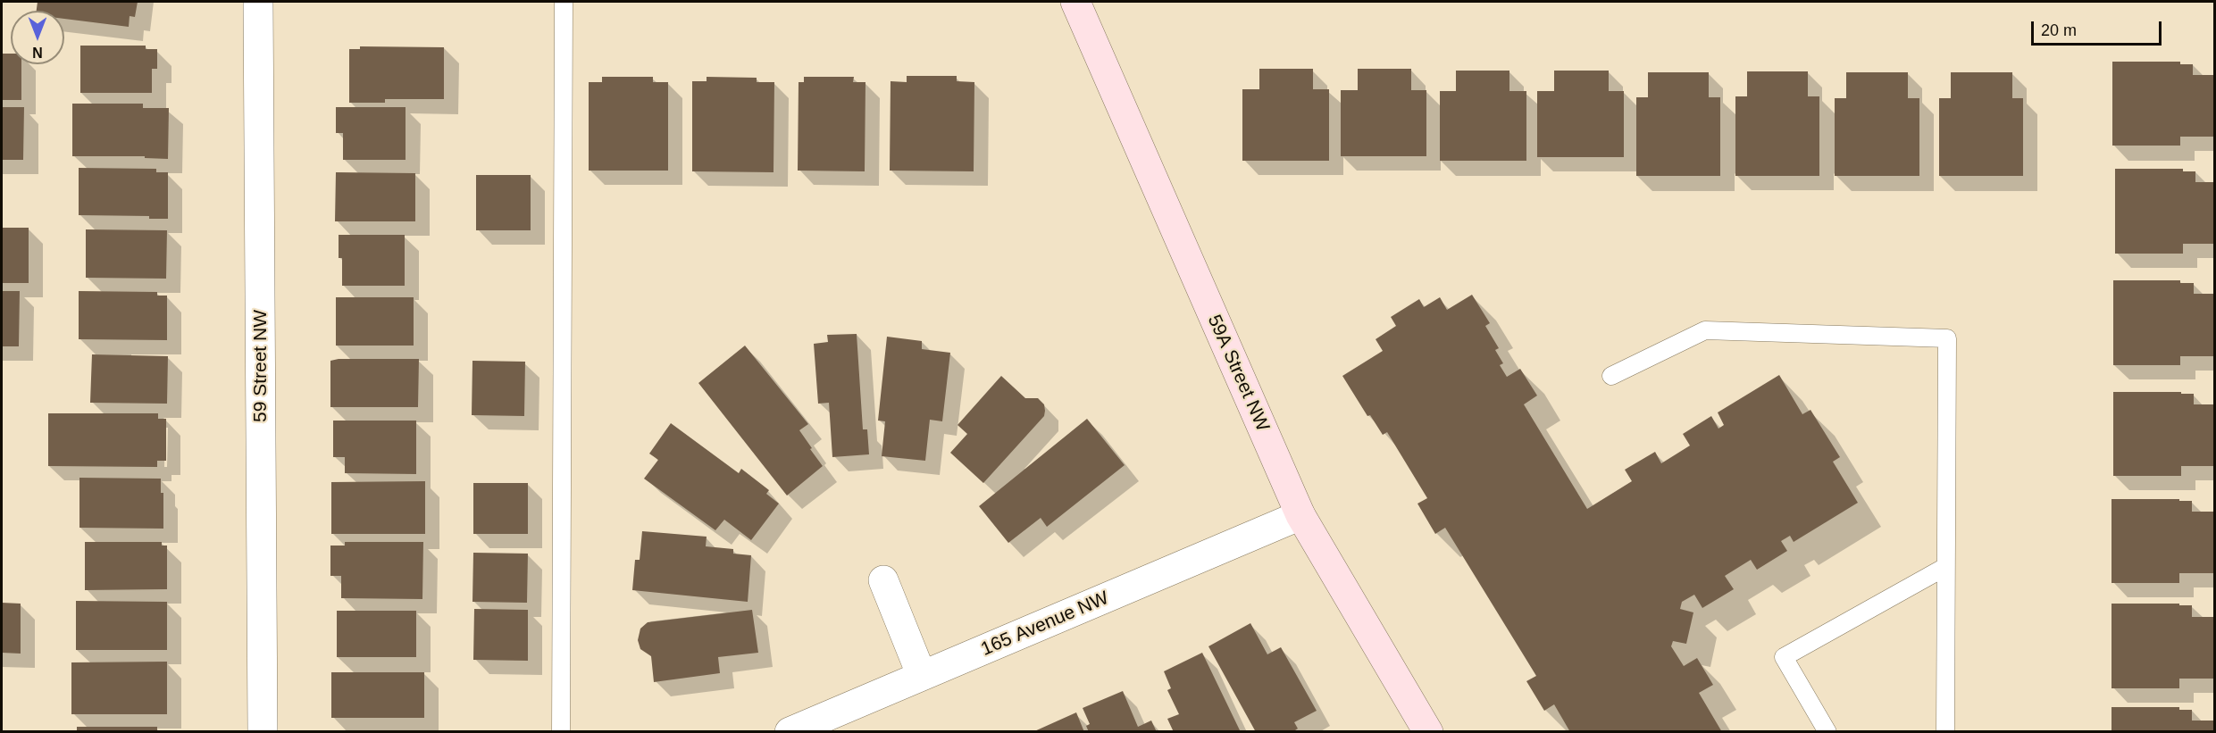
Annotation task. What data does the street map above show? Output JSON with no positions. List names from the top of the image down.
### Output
{
  "streets": {
    "street": ["59 Street NW", "59A Street NW", "165 Avenue NW"]
  },
  "crossings": [
    ["59A Street NW", "165 Avenue NW"]
  ],
  "scale_bar": "20 m",
  "north": "bottom"
}
